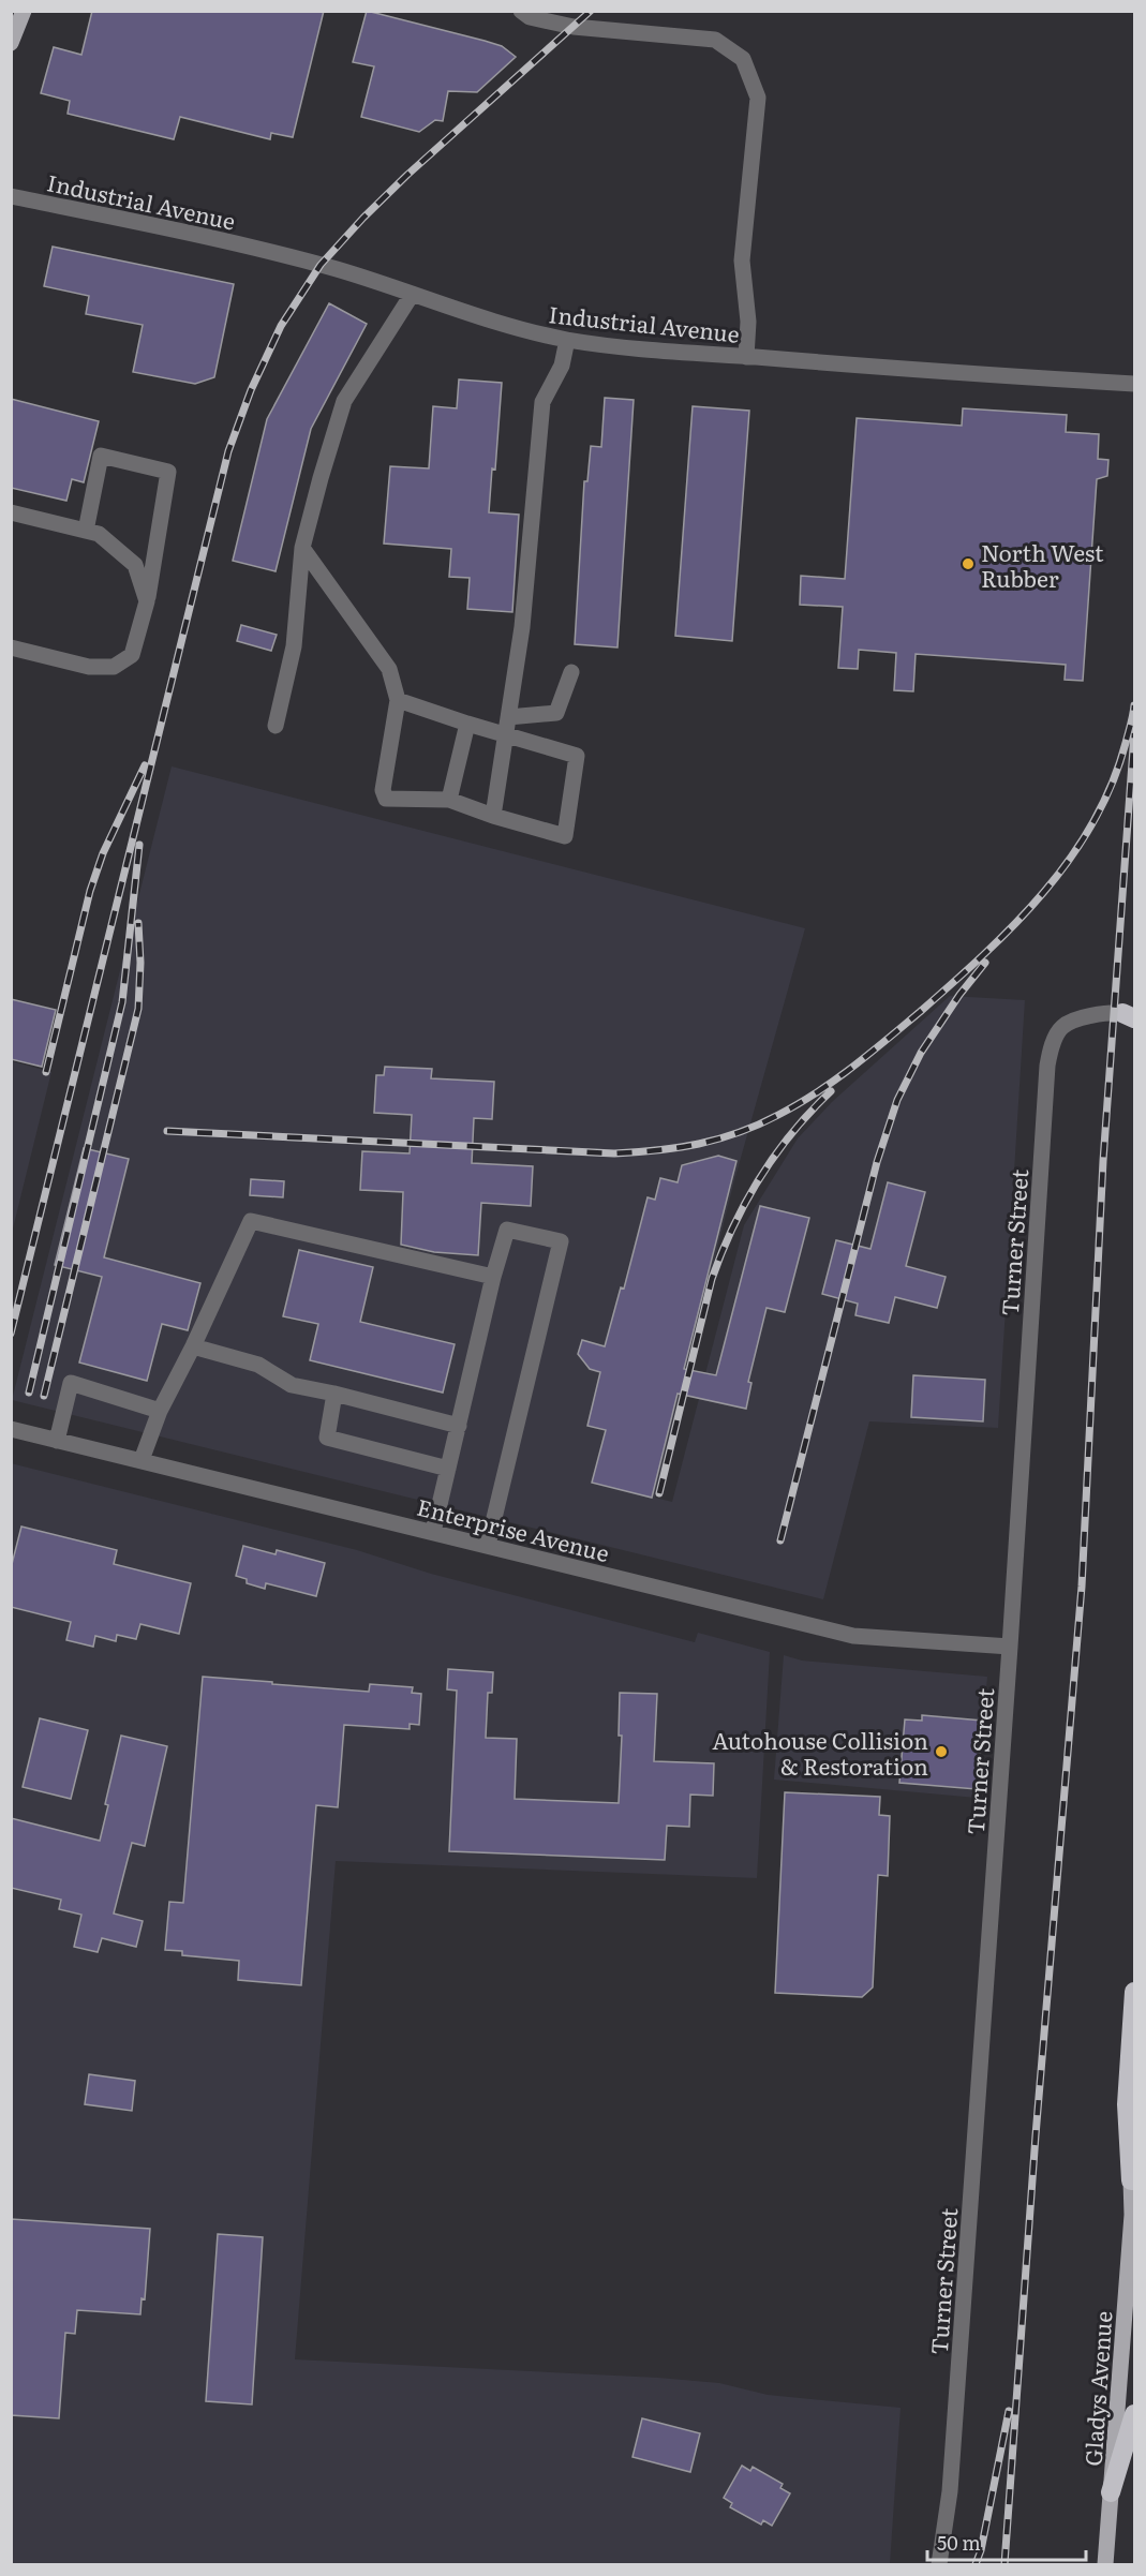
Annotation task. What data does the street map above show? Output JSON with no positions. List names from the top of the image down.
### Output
{
  "streets": {
    "main road": ["Gladys Avenue"],
    "street": ["Industrial Avenue", "Turner Street", "Enterprise Avenue"]
  },
  "crossings": [
    ["Turner Street", "Enterprise Avenue"]
  ],
  "places": ["North West Rubber", "Autohouse Collision & Restoration"],
  "scale_bar": "50 m"
}
